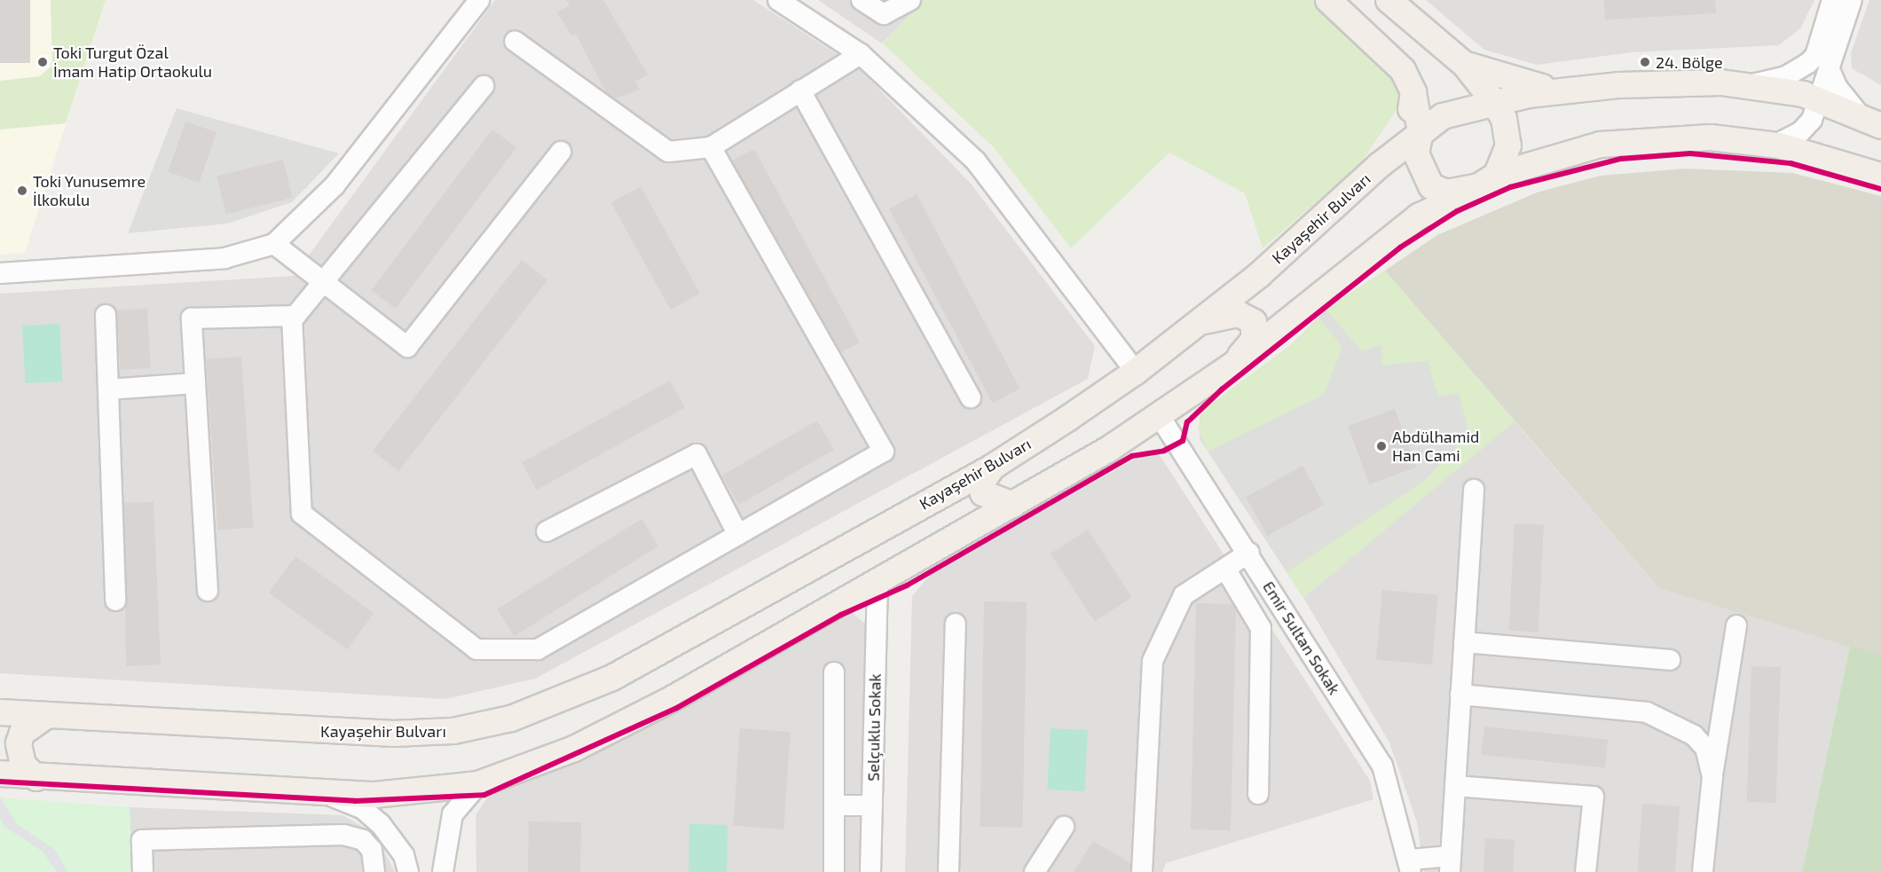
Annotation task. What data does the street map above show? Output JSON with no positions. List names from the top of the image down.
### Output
{
  "streets": {
    "main road": ["Kayaşehir Bulvarı"],
    "street": ["Emir Sultan Sokak", "Selçuklu Sokak"]
  },
  "places": [
    "Toki Turgut Özal İmam Hatip Ortaokulu",
    "24. Bölge",
    "Toki Yunusemre İlkokulu",
    "Abdülhamid Han Cami"
  ]
}
